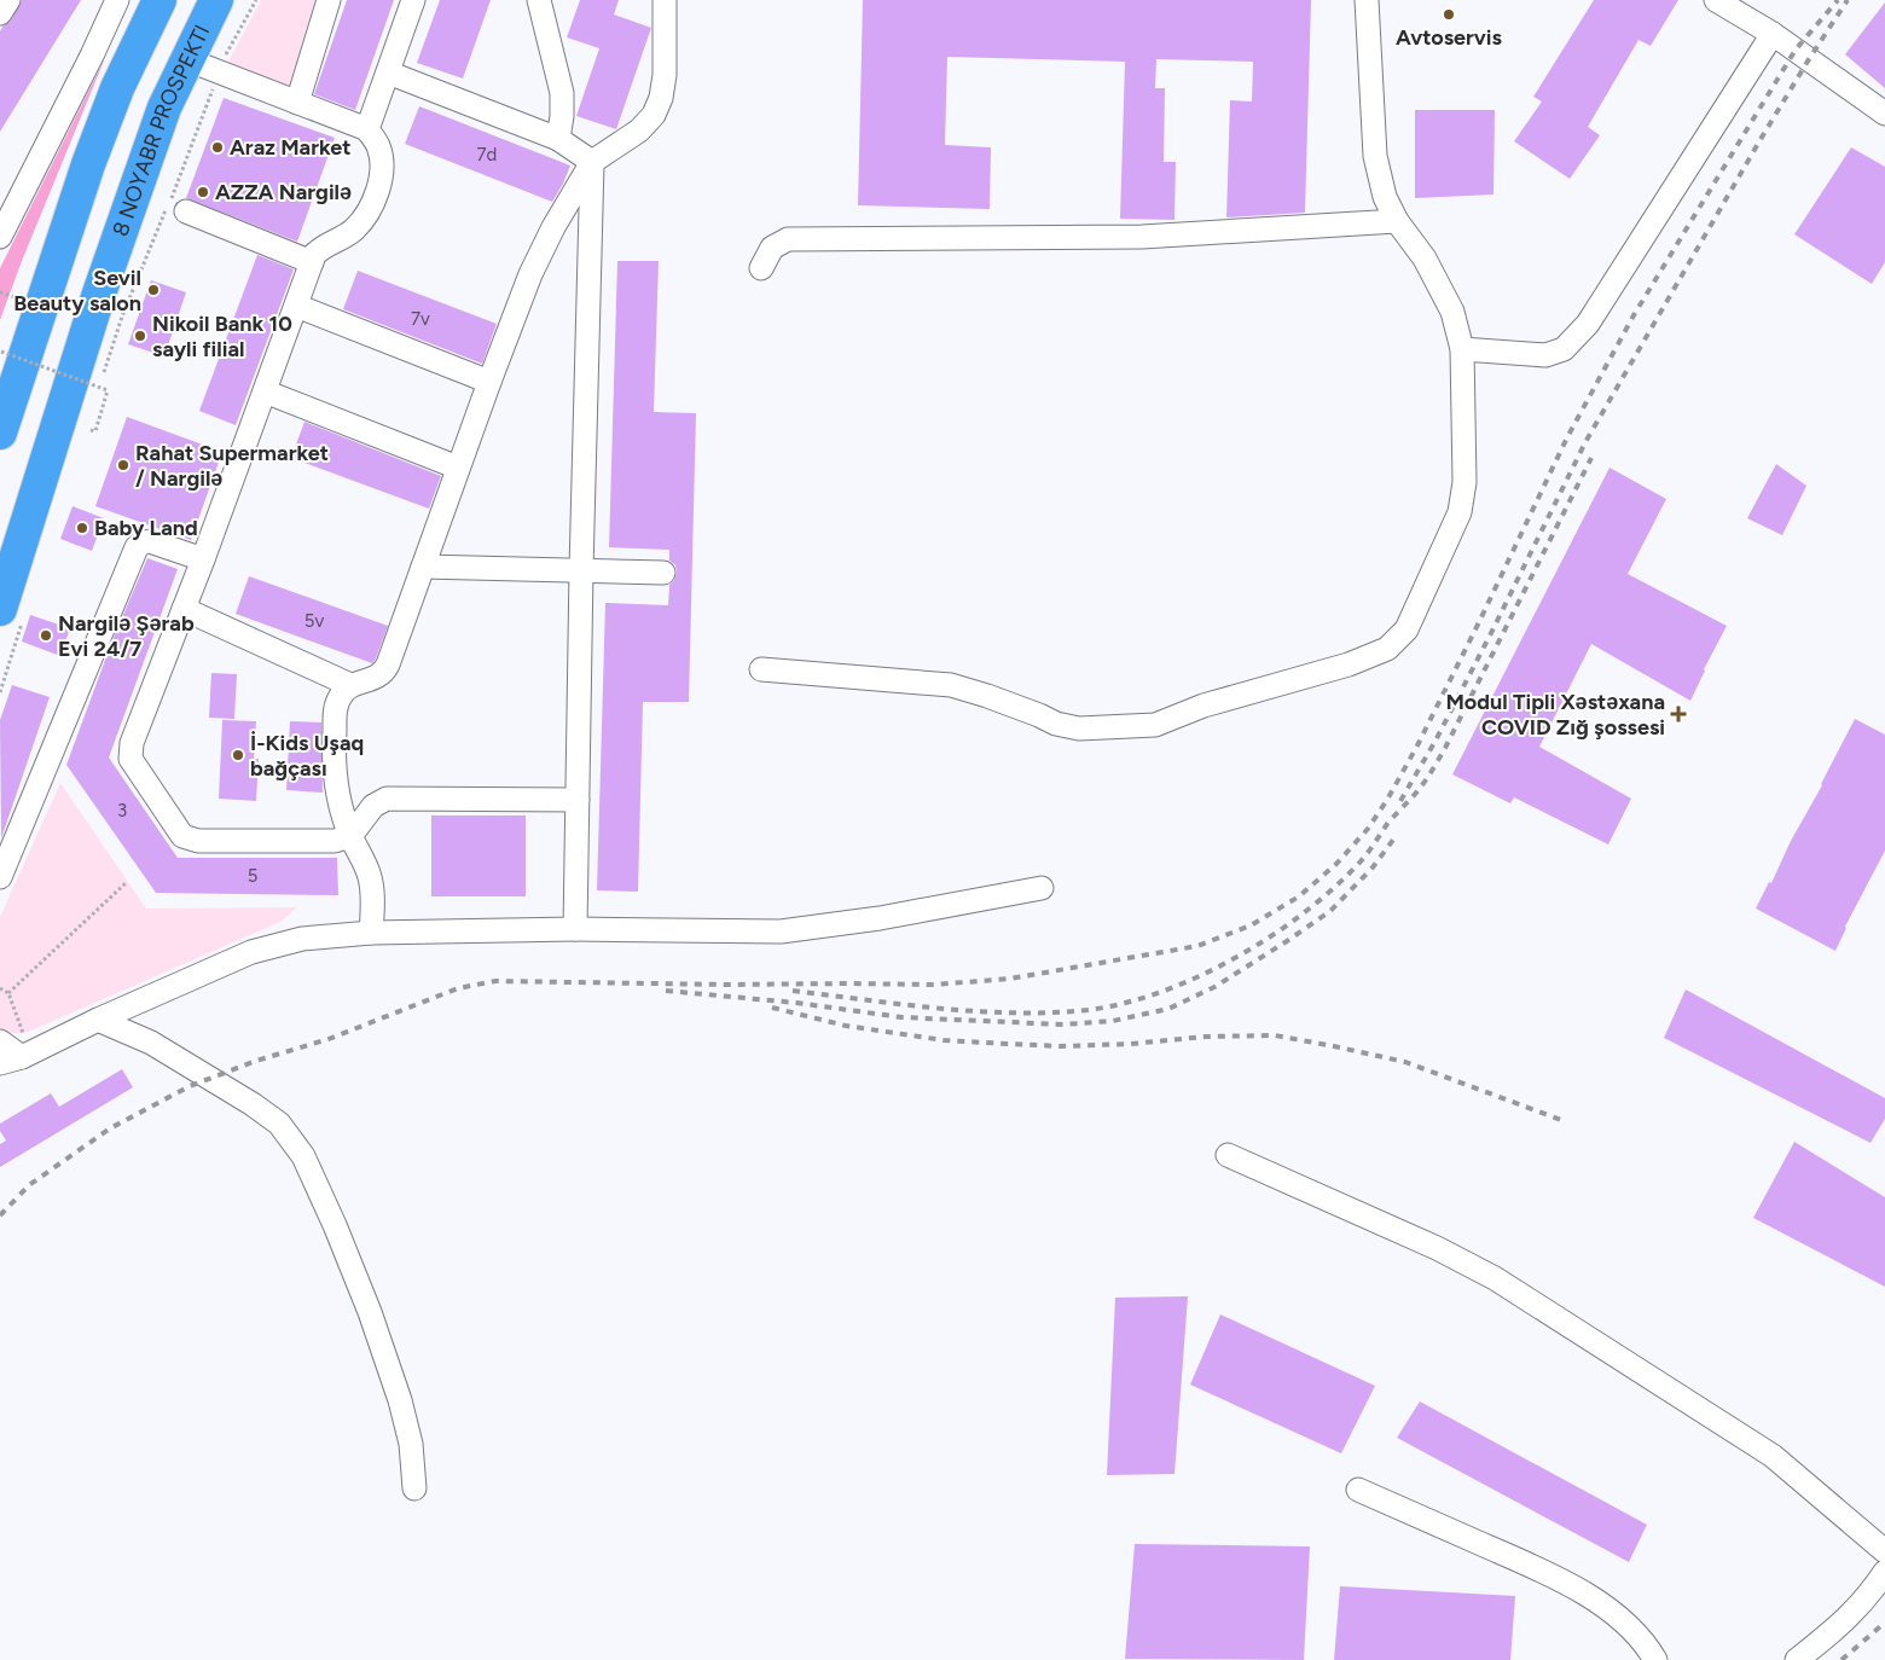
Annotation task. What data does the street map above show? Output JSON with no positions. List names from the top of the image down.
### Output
{
  "streets": {
    "highway": ["8 NOYABR PROSPEKTI"]
  },
  "places": {
    "other": [
      "Avtoservis",
      "Araz Market",
      "AZZA Nargilə",
      "Sevil Beauty salon",
      "Nikoil Bank 10 sayli filial",
      "Rahat Supermarket / Nargilə",
      "Baby Land",
      "Nargilə Şərab Evi 24/7",
      "İ-Kids Uşaq bağçası"
    ],
    "health": ["Modul Tipli Xəstəxana COVID Zığ şossesi"]
  },
  "house_numbers": [
    "7d",
    "7v",
    "5v",
    "3",
    "5"
  ]
}
